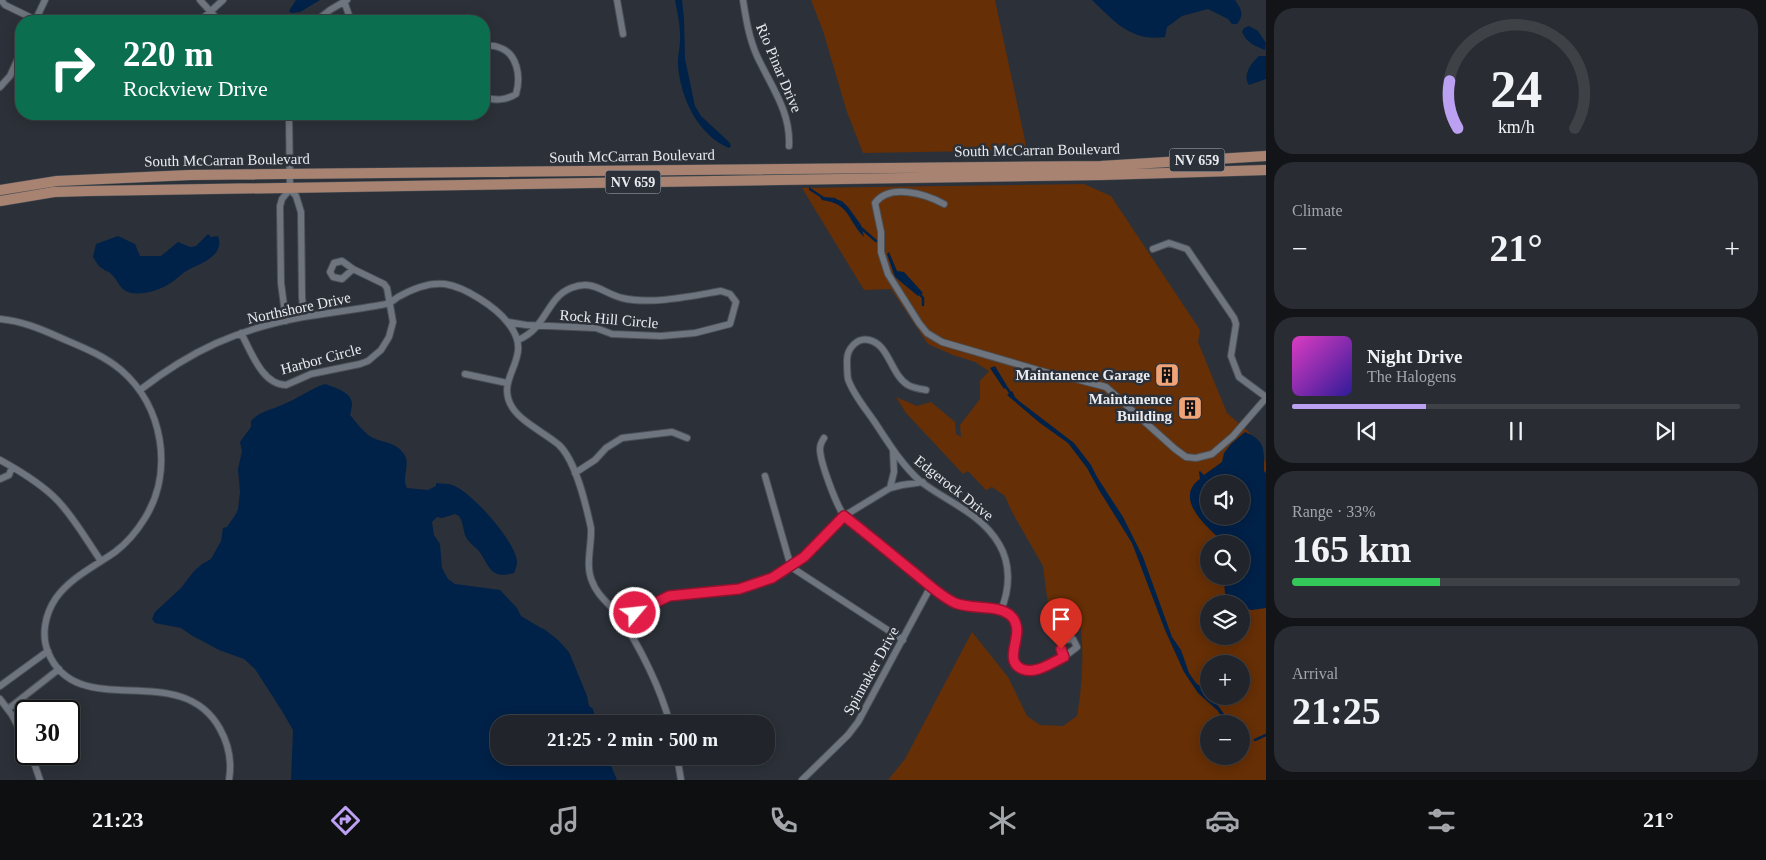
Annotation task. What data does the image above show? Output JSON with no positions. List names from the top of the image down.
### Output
{
  "streets": {
    "main road": ["South McCarran Boulevard", "NV 659"],
    "street": [
      "Rio Pinar Drive",
      "Northshore Drive",
      "Rock Hill Circle",
      "Harbor Circle",
      "Edgerock Drive",
      "Spinnaker Drive"
    ]
  },
  "crossings": [
    ["Northshore Drive", "Harbor Circle"]
  ],
  "places": {
    "building": ["Maintanence Garage", "Maintanence Building"]
  },
  "page": {
    "turn": ["220 m", "Rockview Drive"],
    "tile": [
      "Climate",
      ["Range · 33%", "165 km"],
      ["Arrival", "21:25"]
    ],
    "heat": ["−", "21°", "+"],
    "song": ["Night Drive", "The Halogens"],
    "map_buttons": ["+", "−"],
    "limit": "30",
    "trip": "21:25 · 2 min · 500 m",
    "tabs": ["21:23", "21°"],
    "gauge": ["24", "km/h"]
  }
}
